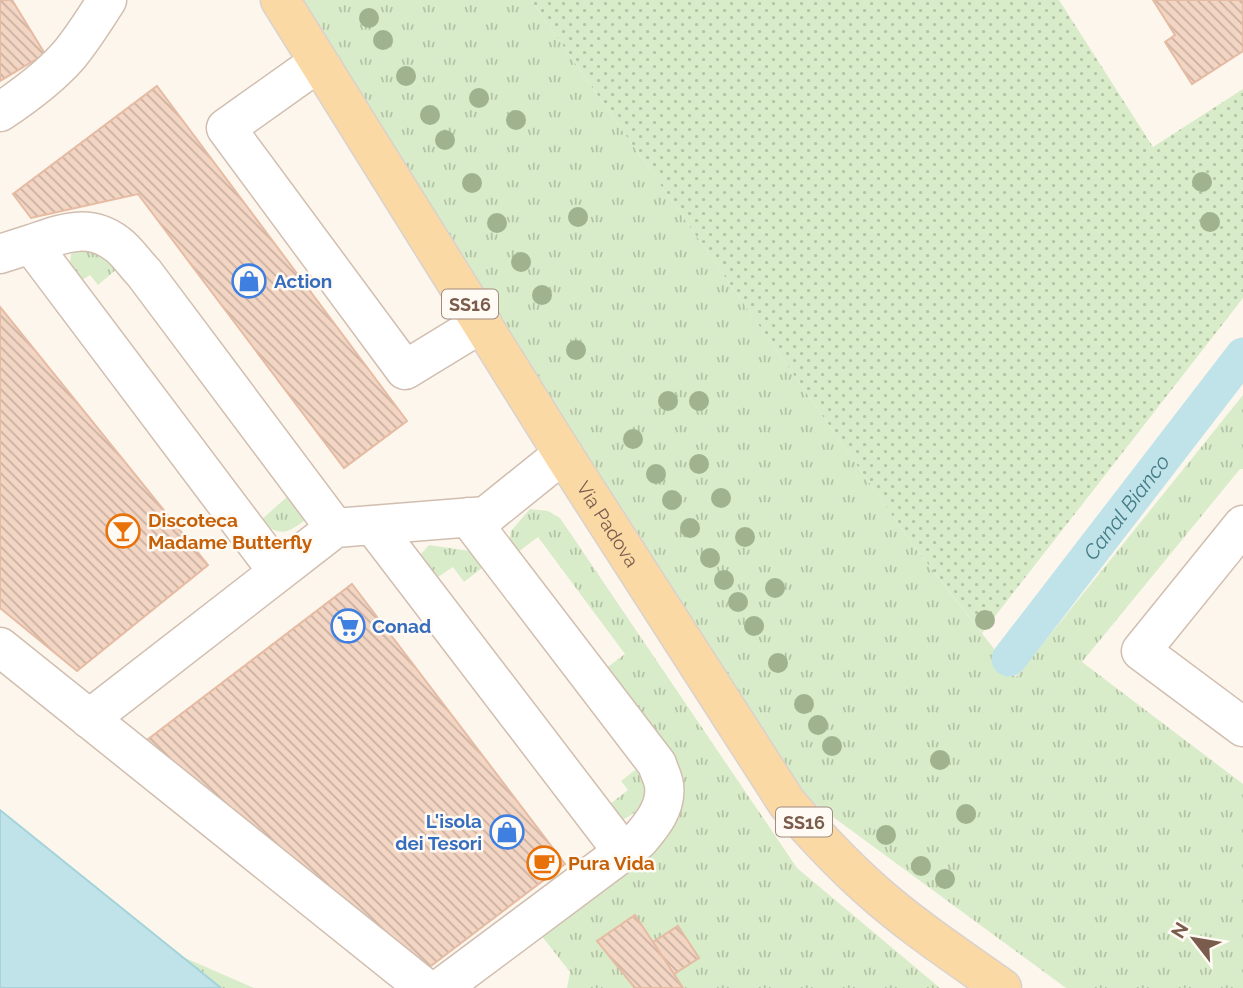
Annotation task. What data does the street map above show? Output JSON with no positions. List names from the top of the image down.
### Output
{
  "streets": {
    "main road": ["SS16", "Via Padova"]
  },
  "water": ["Canal Bianco"],
  "places": {
    "shop": ["Action", "L'isola dei Tesori"],
    "bar": ["Discoteca Madame Butterfly"],
    "supermarket": ["Conad"],
    "cafe": ["Pura Vida"]
  },
  "north": "top left"
}
